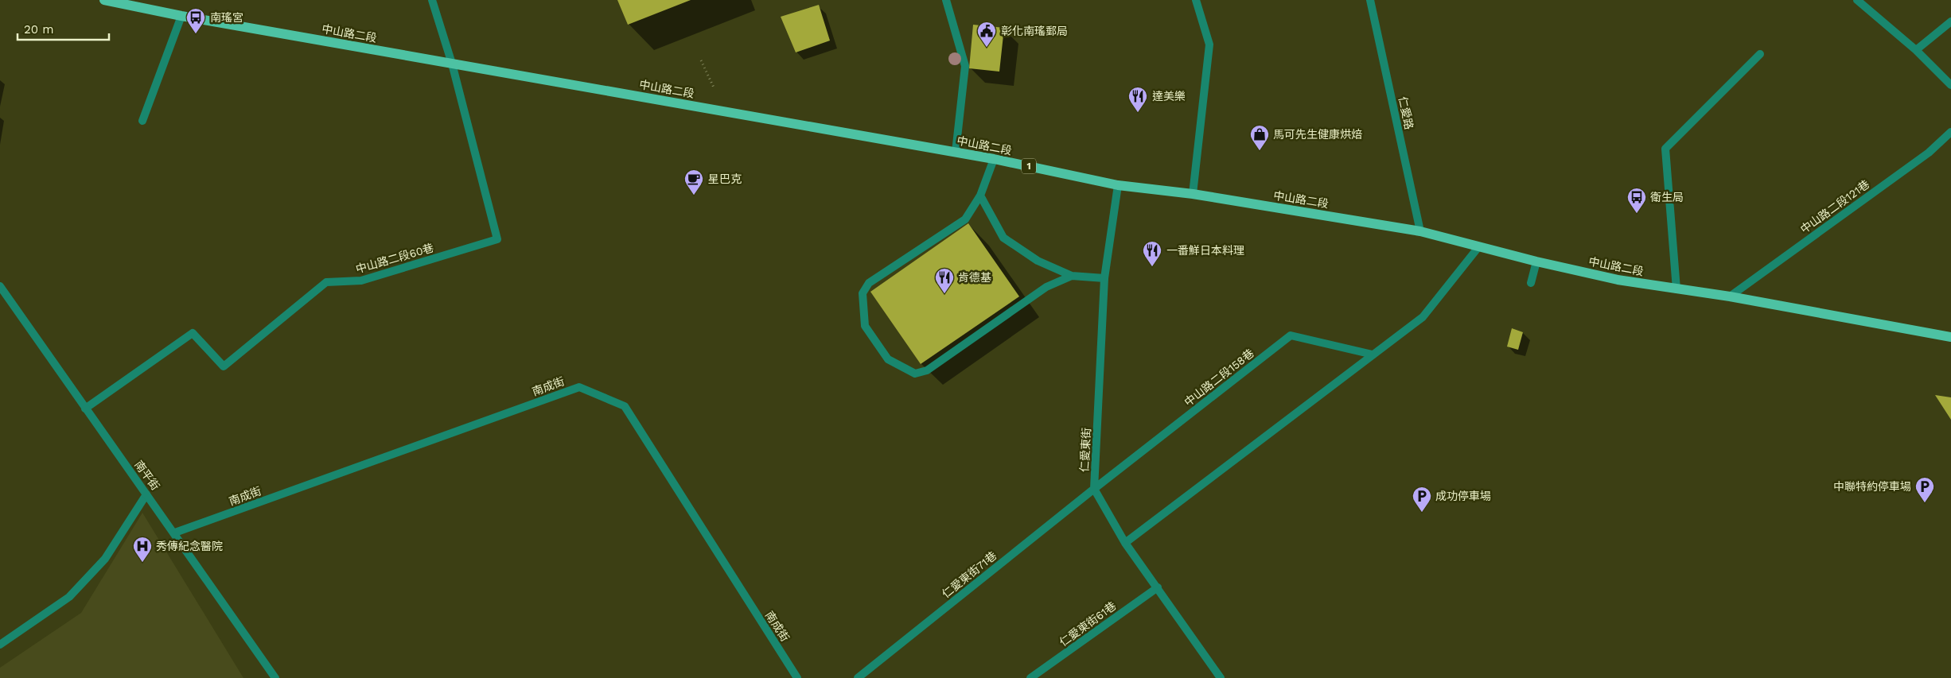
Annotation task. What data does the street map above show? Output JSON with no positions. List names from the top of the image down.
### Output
{
  "streets": {
    "main road": ["中山路二段", "1"],
    "street": [
      "仁愛路",
      "中山路二段121巷",
      "中山路二段60巷",
      "中山路二段158巷",
      "南成街",
      "仁愛東街",
      "南平街",
      "仁愛東街71巷",
      "仁愛東街61巷"
    ]
  },
  "crossings": [
    ["中山路二段", "仁愛路"],
    ["中山路二段", "中山路二段121巷"],
    ["中山路二段", "中山路二段60巷"],
    ["中山路二段", "仁愛東街"],
    ["中山路二段60巷", "南平街"],
    ["中山路二段158巷", "仁愛東街"],
    ["中山路二段158巷", "仁愛東街71巷"],
    ["南成街", "南平街"],
    ["仁愛東街", "仁愛東街71巷"]
  ],
  "places": {
    "bus stop": ["南瑤宮", "衛生局"],
    "public building": ["彰化南瑤郵局"],
    "restaurant": ["達美樂", "一番鮮日本料理", "肯德基"],
    "shop": ["馬可先生健康烘焙"],
    "cafe": ["星巴克"],
    "parking": ["中聯特約停車場", "成功停車場"],
    "hospital": ["秀傳紀念醫院"]
  },
  "scale_bar": "20 m"
}
